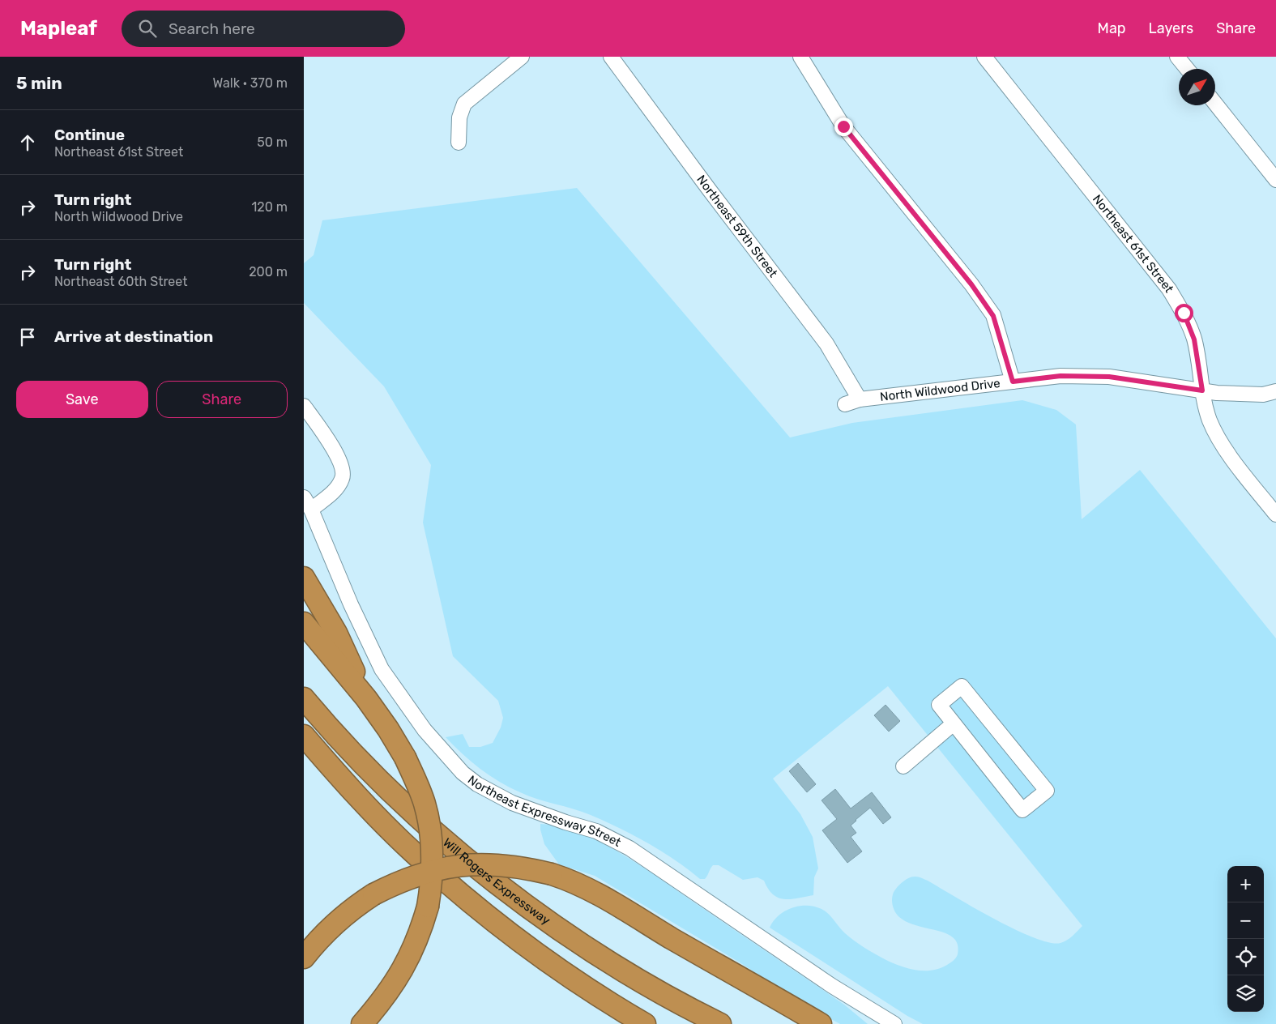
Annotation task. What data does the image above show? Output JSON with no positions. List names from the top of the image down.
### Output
{
  "streets": {
    "highway": ["Will Rogers Expressway"],
    "street": [
      "Northeast 59th Street",
      "Northeast 61st Street",
      "North Wildwood Drive",
      "Northeast Expressway Street"
    ]
  },
  "crossings": [
    ["Northeast 59th Street", "North Wildwood Drive"],
    ["Northeast 61st Street", "North Wildwood Drive"]
  ],
  "north": "top right",
  "page": {
    "header": "Mapleaf",
    "search": "Search here",
    "nav": ["Map", "Layers", "Share"],
    "heading": ["5 min", "Walk · 370 m"],
    "list": [
      ["Continue", "Northeast 61st Street", "50 m"],
      ["Turn right", "North Wildwood Drive", "120 m"],
      ["Turn right", "Northeast 60th Street", "200 m"],
      "Arrive at destination"
    ],
    "buttons": ["Save", "Share"],
    "map_buttons": ["+", "−"]
  }
}
